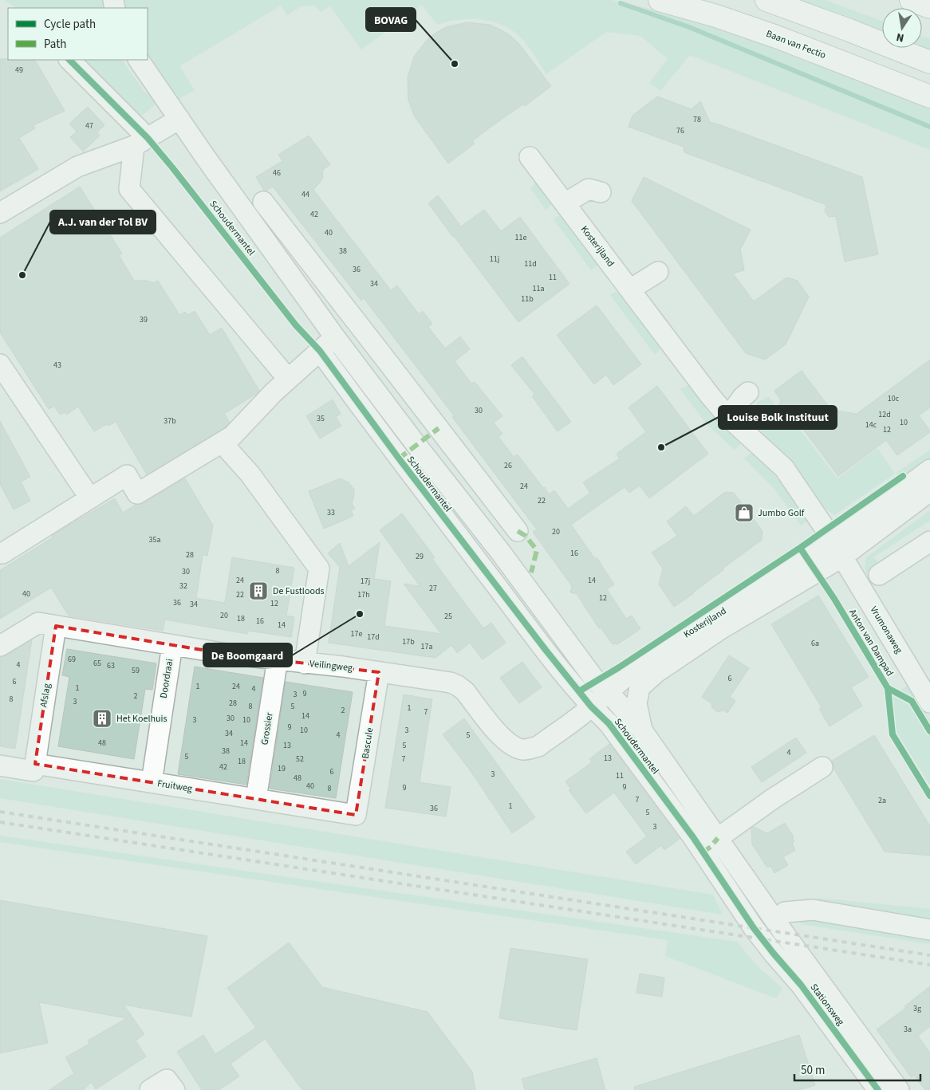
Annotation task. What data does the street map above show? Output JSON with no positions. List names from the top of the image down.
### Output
{
  "streets": {
    "main road": ["Baan van Fectio"],
    "street": [
      "Schoudermantel",
      "Kosterijland",
      "Vrumonaweg",
      "Veilingweg",
      "Doordraai",
      "Afslag",
      "Grossier",
      "Bascule",
      "Fruitweg",
      "Stationsweg"
    ],
    "cycle path": ["Anton van Dampad"]
  },
  "crossings": [
    ["Schoudermantel", "Kosterijland"],
    ["Schoudermantel", "Veilingweg"],
    ["Schoudermantel", "Stationsweg"],
    ["Kosterijland", "Vrumonaweg"],
    ["Veilingweg", "Doordraai"],
    ["Veilingweg", "Afslag"],
    ["Veilingweg", "Grossier"],
    ["Veilingweg", "Bascule"],
    ["Doordraai", "Fruitweg"],
    ["Afslag", "Fruitweg"],
    ["Grossier", "Fruitweg"],
    ["Bascule", "Fruitweg"]
  ],
  "places": {
    "other": [
      "BOVAG",
      "A.J. van der Tol BV",
      "Louise Bolk Instituut",
      "De Boomgaard"
    ],
    "shop": ["Jumbo Golf"],
    "building": ["De Fustloods", "Het Koelhuis"]
  },
  "house_numbers": [
    "49",
    "78",
    "47",
    "76",
    "46",
    "44",
    "42",
    "40",
    "11e",
    "38",
    "11j",
    "11d",
    "36",
    "11",
    "34",
    "11a",
    "11b",
    "39",
    "43",
    "10c",
    "30",
    "12d",
    "35",
    "37b",
    "10",
    "14c",
    "12",
    "26",
    "24",
    "22",
    "33",
    "20",
    "35a",
    "16",
    "28",
    "29",
    "8",
    "30",
    "24",
    "14",
    "17j",
    "32",
    "27",
    "40",
    "22",
    "17h",
    "12",
    "36",
    "12",
    "34",
    "20",
    "25",
    "18",
    "16",
    "14",
    "17e",
    "17d",
    "17b",
    "6a",
    "17a",
    "69",
    "65",
    "4",
    "63",
    "59",
    "6",
    "6",
    "1",
    "24",
    "1",
    "4",
    "9",
    "3",
    "2",
    "8",
    "3",
    "28",
    "8",
    "5",
    "1",
    "2",
    "7",
    "14",
    "30",
    "3",
    "10",
    "9",
    "10",
    "3",
    "34",
    "4",
    "5",
    "48",
    "14",
    "13",
    "5",
    "38",
    "4",
    "5",
    "13",
    "52",
    "7",
    "18",
    "42",
    "19",
    "6",
    "3",
    "11",
    "48",
    "40",
    "9",
    "9",
    "8",
    "7",
    "2a",
    "1",
    "36",
    "5",
    "3",
    "3g",
    "3a"
  ],
  "legend": ["Cycle path", "Path"],
  "scale_bar": "50 m",
  "north": "bottom"
}
